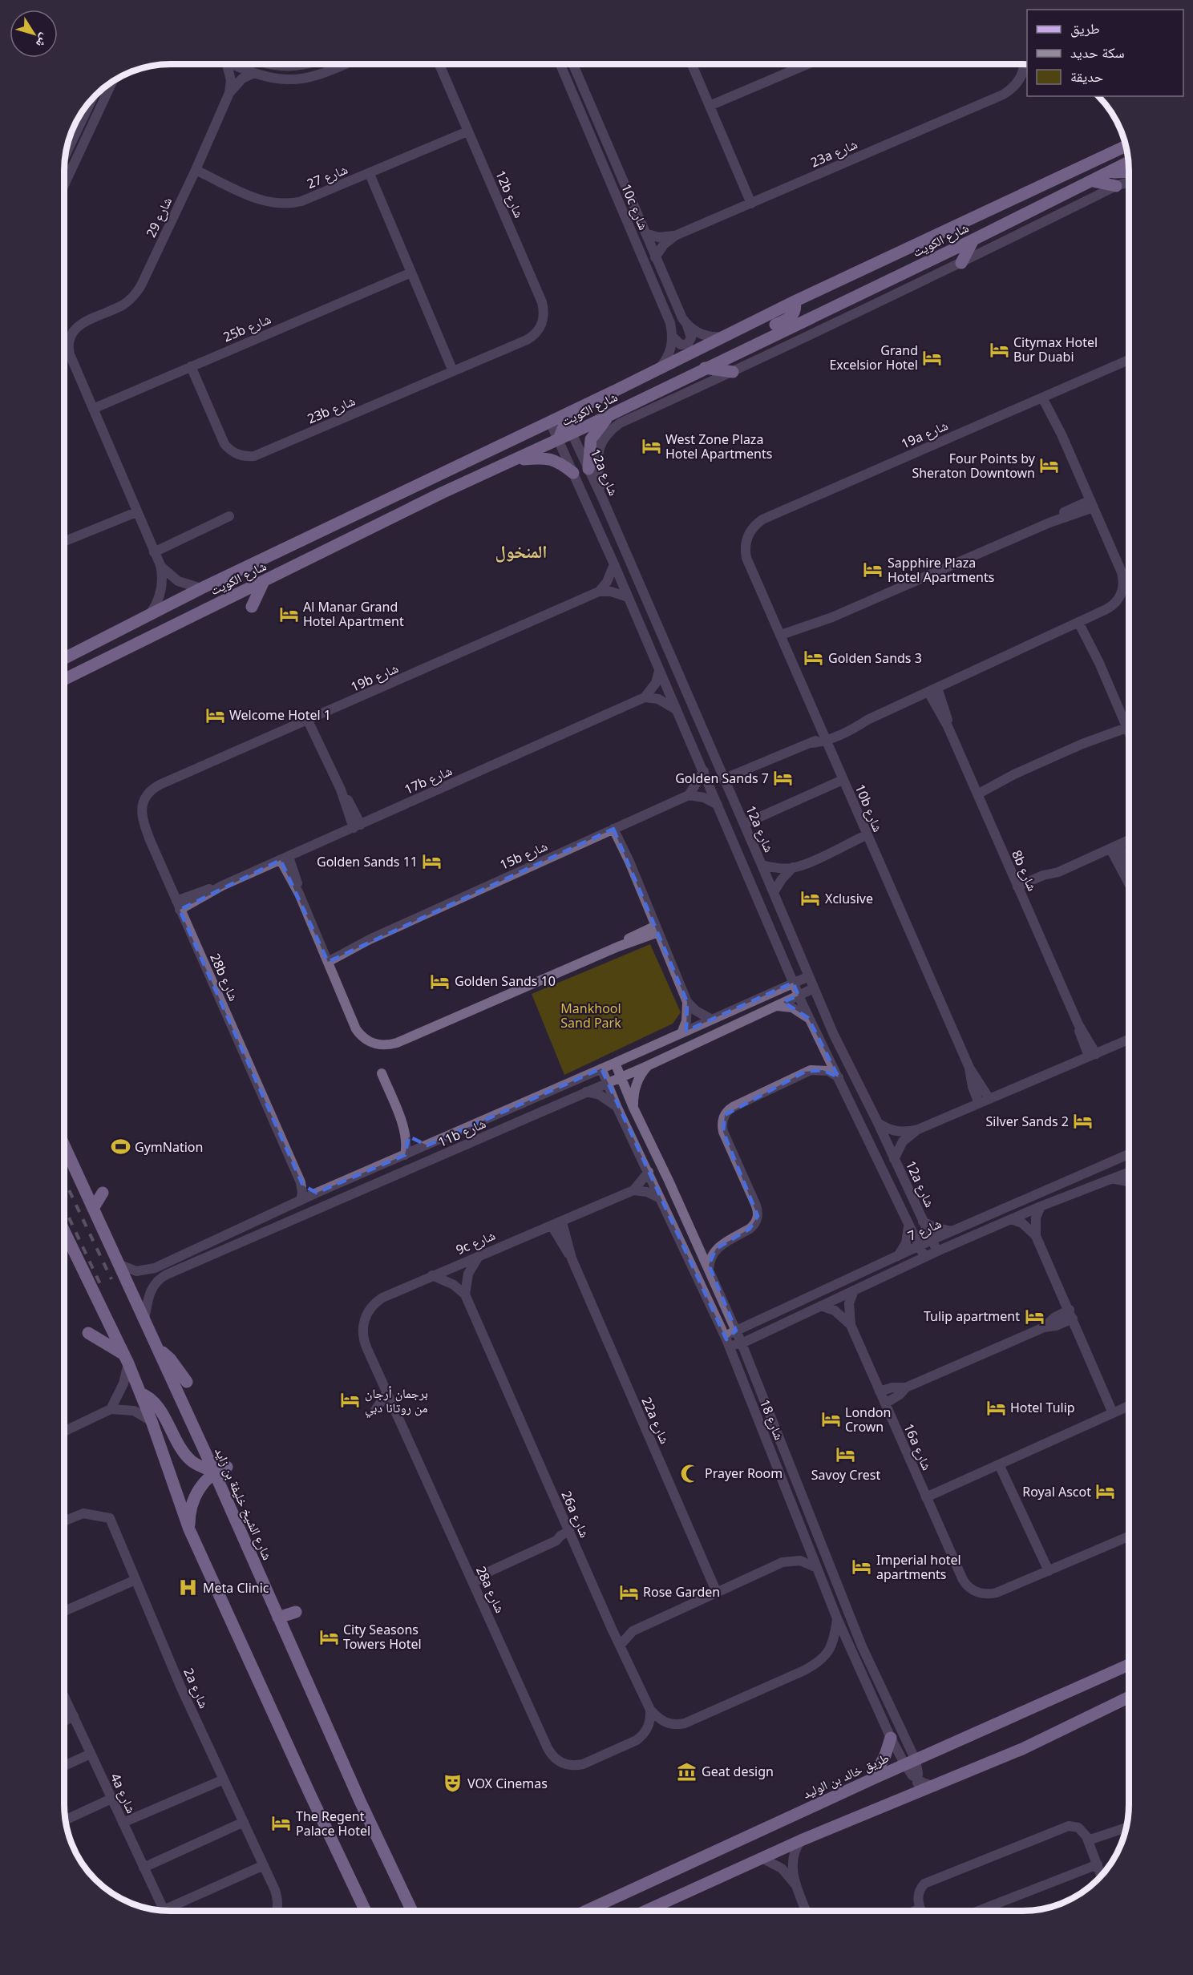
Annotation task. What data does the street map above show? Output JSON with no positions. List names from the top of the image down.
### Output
{
  "streets": {
    "main road": ["شارع الكويت", "شارع الشيخ خليفة بن زايد", "طريق خالد بن الوليد"],
    "street": [
      "23a شارع",
      "شارع 27",
      "12b شارع",
      "10c شارع",
      "شارع 29",
      "25b شارع",
      "23b شارع",
      "19a شارع",
      "12a شارع",
      "19b شارع",
      "17b شارع",
      "10b شارع",
      "15b شارع",
      "8b شارع",
      "28b شارع",
      "11b شارع",
      "شارع 7",
      "9c شارع",
      "شارع 18",
      "22a شارع",
      "16a شارع",
      "26a شارع",
      "28a شارع",
      "2a شارع",
      "4a شارع"
    ]
  },
  "crossings": [
    ["23a شارع", "10c شارع"],
    ["شارع 27", "12b شارع"],
    ["شارع 27", "شارع 29"],
    ["12b شارع", "23b شارع"],
    ["شارع 29", "25b شارع"],
    ["شارع الكويت", "12a شارع"],
    ["25b شارع", "23b شارع"],
    ["19a شارع", "10b شارع"],
    ["12a شارع", "11b شارع"],
    ["12a شارع", "شارع 7"],
    ["19b شارع", "28b شارع"],
    ["17b شارع", "28b شارع"],
    ["28b شارع", "11b شارع"],
    ["11b شارع", "شارع 18"],
    ["11b شارع", "شارع الشيخ خليفة بن زايد"],
    ["شارع 7", "شارع 18"],
    ["شارع 7", "16a شارع"],
    ["9c شارع", "شارع 18"],
    ["9c شارع", "22a شارع"],
    ["9c شارع", "28a شارع"],
    ["شارع 18", "طريق خالد بن الوليد"],
    ["26a شارع", "28a شارع"]
  ],
  "districts": ["المنخول"],
  "parks": ["Mankhool Sand Park"],
  "places": {
    "hotel": [
      "Citymax Hotel Bur Duabi",
      "Grand Excelsior Hotel",
      "West Zone Plaza Hotel Apartments",
      "Four Points by Sheraton Downtown",
      "Sapphire Plaza Hotel Apartments",
      "Al Manar Grand Hotel Apartment",
      "Golden Sands 3",
      "Welcome Hotel 1",
      "Golden Sands 7",
      "Golden Sands 11",
      "Xclusive",
      "Golden Sands 10",
      "Silver Sands 2",
      "Tulip apartment",
      "برجمان أرجان من روتانا دبي",
      "Hotel Tulip",
      "London Crown",
      "Savoy Crest",
      "Royal Ascot",
      "Imperial hotel apartments",
      "Rose Garden",
      "City Seasons Towers Hotel",
      "The Regent Palace Hotel"
    ],
    "sports": ["GymNation"],
    "mosque": ["Prayer Room"],
    "hospital": ["Meta Clinic"],
    "museum": ["Geat design"],
    "theatre": ["VOX Cinemas"]
  },
  "legend": ["طريق", "سكة حديد", "حديقة"],
  "north": "bottom right"
}
